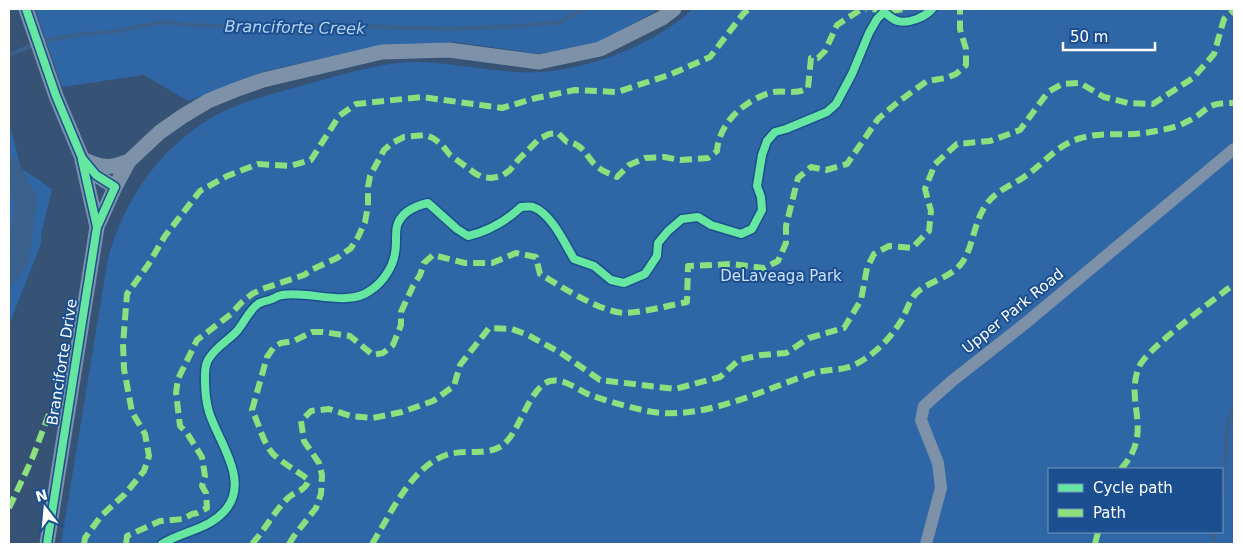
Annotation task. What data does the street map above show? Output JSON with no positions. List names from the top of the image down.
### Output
{
  "streets": {
    "street": ["Upper Park Road", "Branciforte Drive"]
  },
  "water": ["Branciforte Creek"],
  "parks": ["DeLaveaga Park"],
  "legend": ["Cycle path", "Path"],
  "scale_bar": "50 m",
  "north": "top"
}
